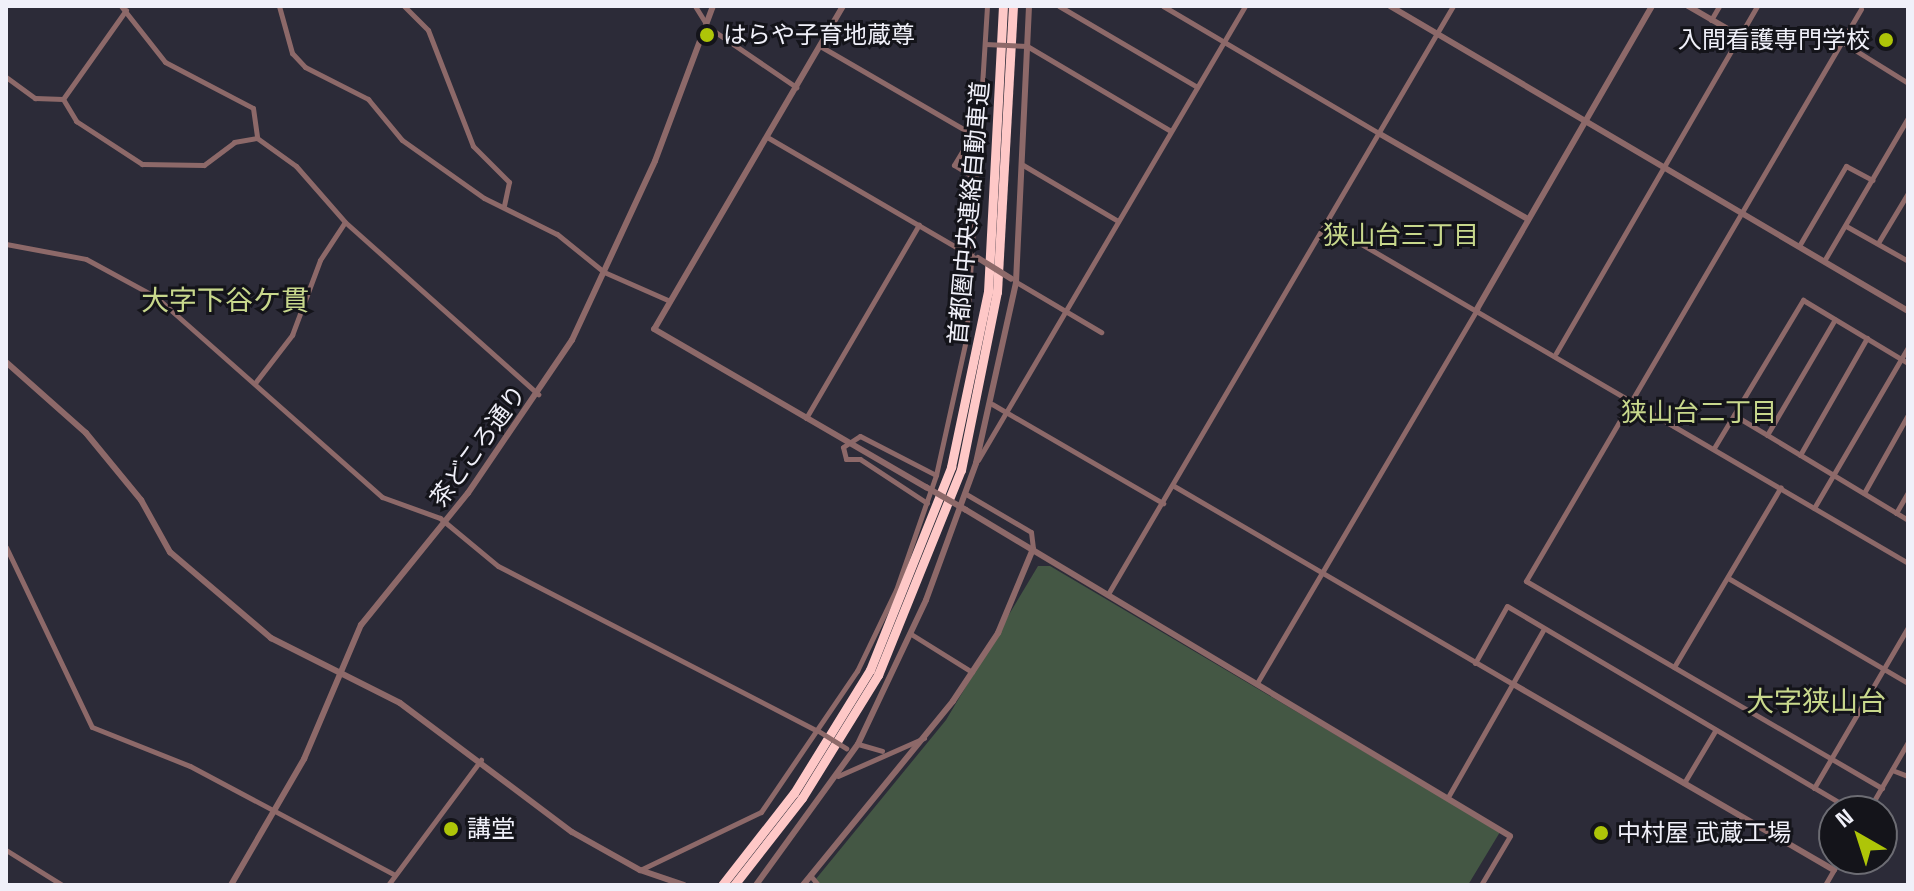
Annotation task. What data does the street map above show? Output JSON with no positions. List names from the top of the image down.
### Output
{
  "streets": {
    "highway": ["首都圏中央連絡自動車道"],
    "street": ["茶どころ通り"]
  },
  "districts": [
    "狭山台三丁目",
    "大字下谷ケ貫",
    "狭山台二丁目",
    "大字狭山台"
  ],
  "places": [
    "はらや子育地蔵尊",
    "入間看護専門学校",
    "講堂",
    "中村屋 武蔵工場"
  ],
  "north": "top left"
}
